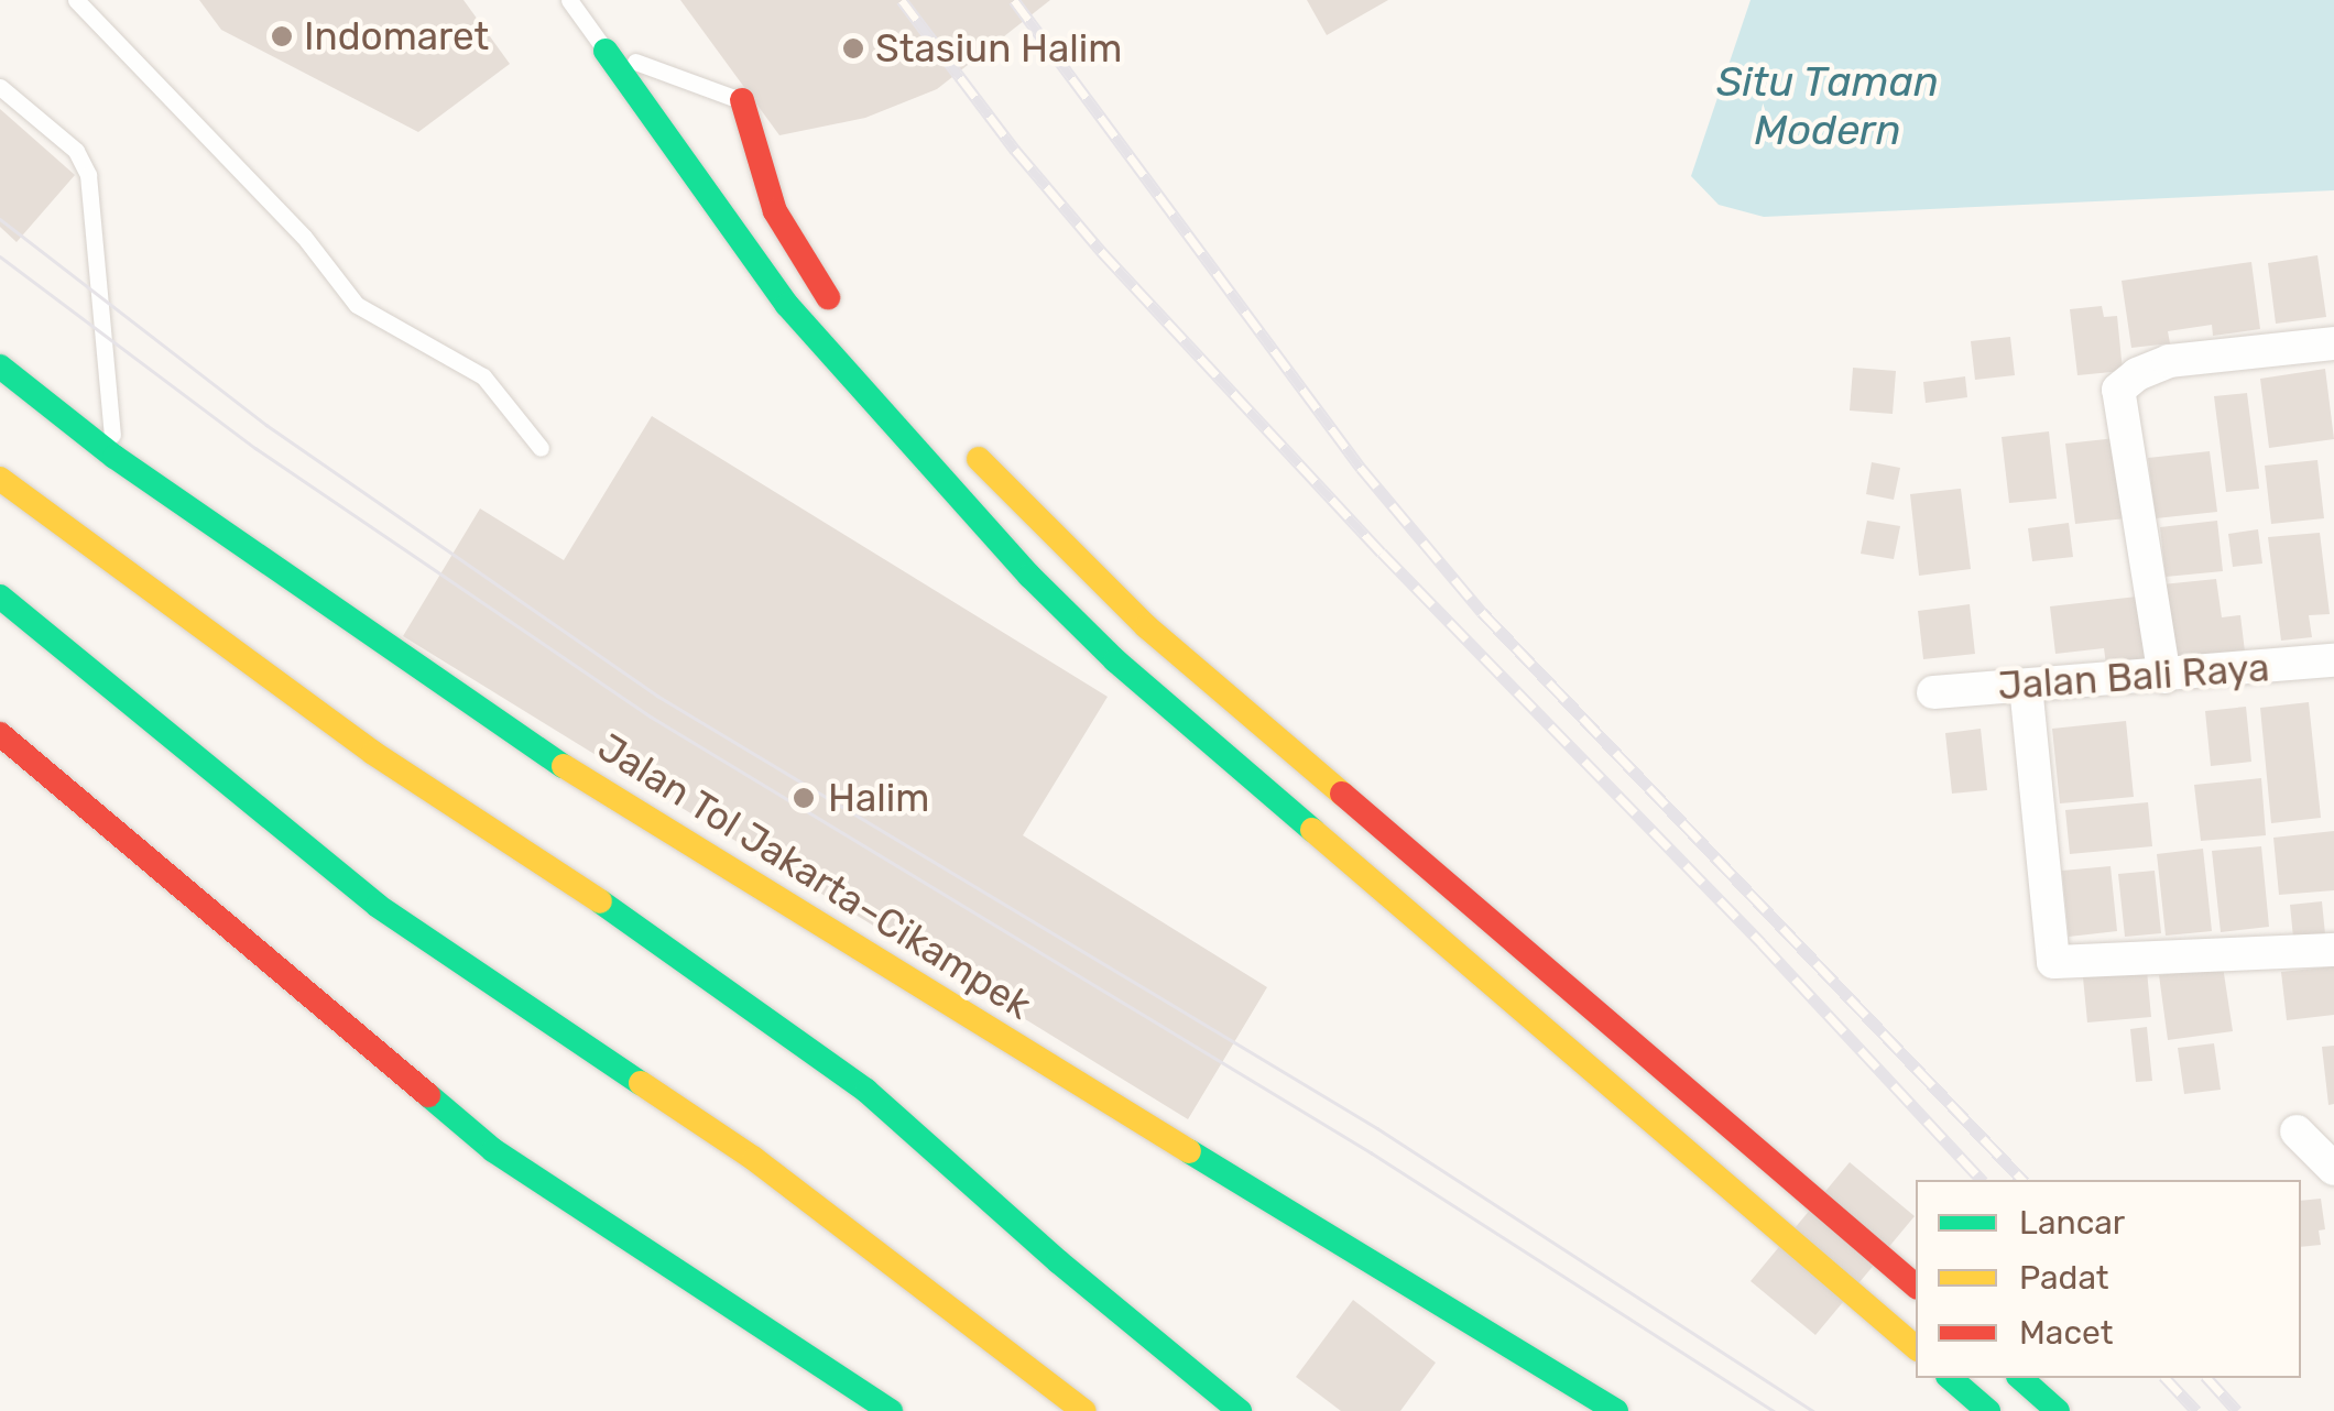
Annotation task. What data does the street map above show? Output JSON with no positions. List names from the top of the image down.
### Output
{
  "streets": {
    "highway": ["Jalan Tol Jakarta–Cikampek"],
    "street": ["Jalan Bali Raya"]
  },
  "water": ["Situ Taman Modern"],
  "places": ["Indomaret", "Stasiun Halim", "Halim"],
  "legend": ["Lancar", "Padat", "Macet"]
}
